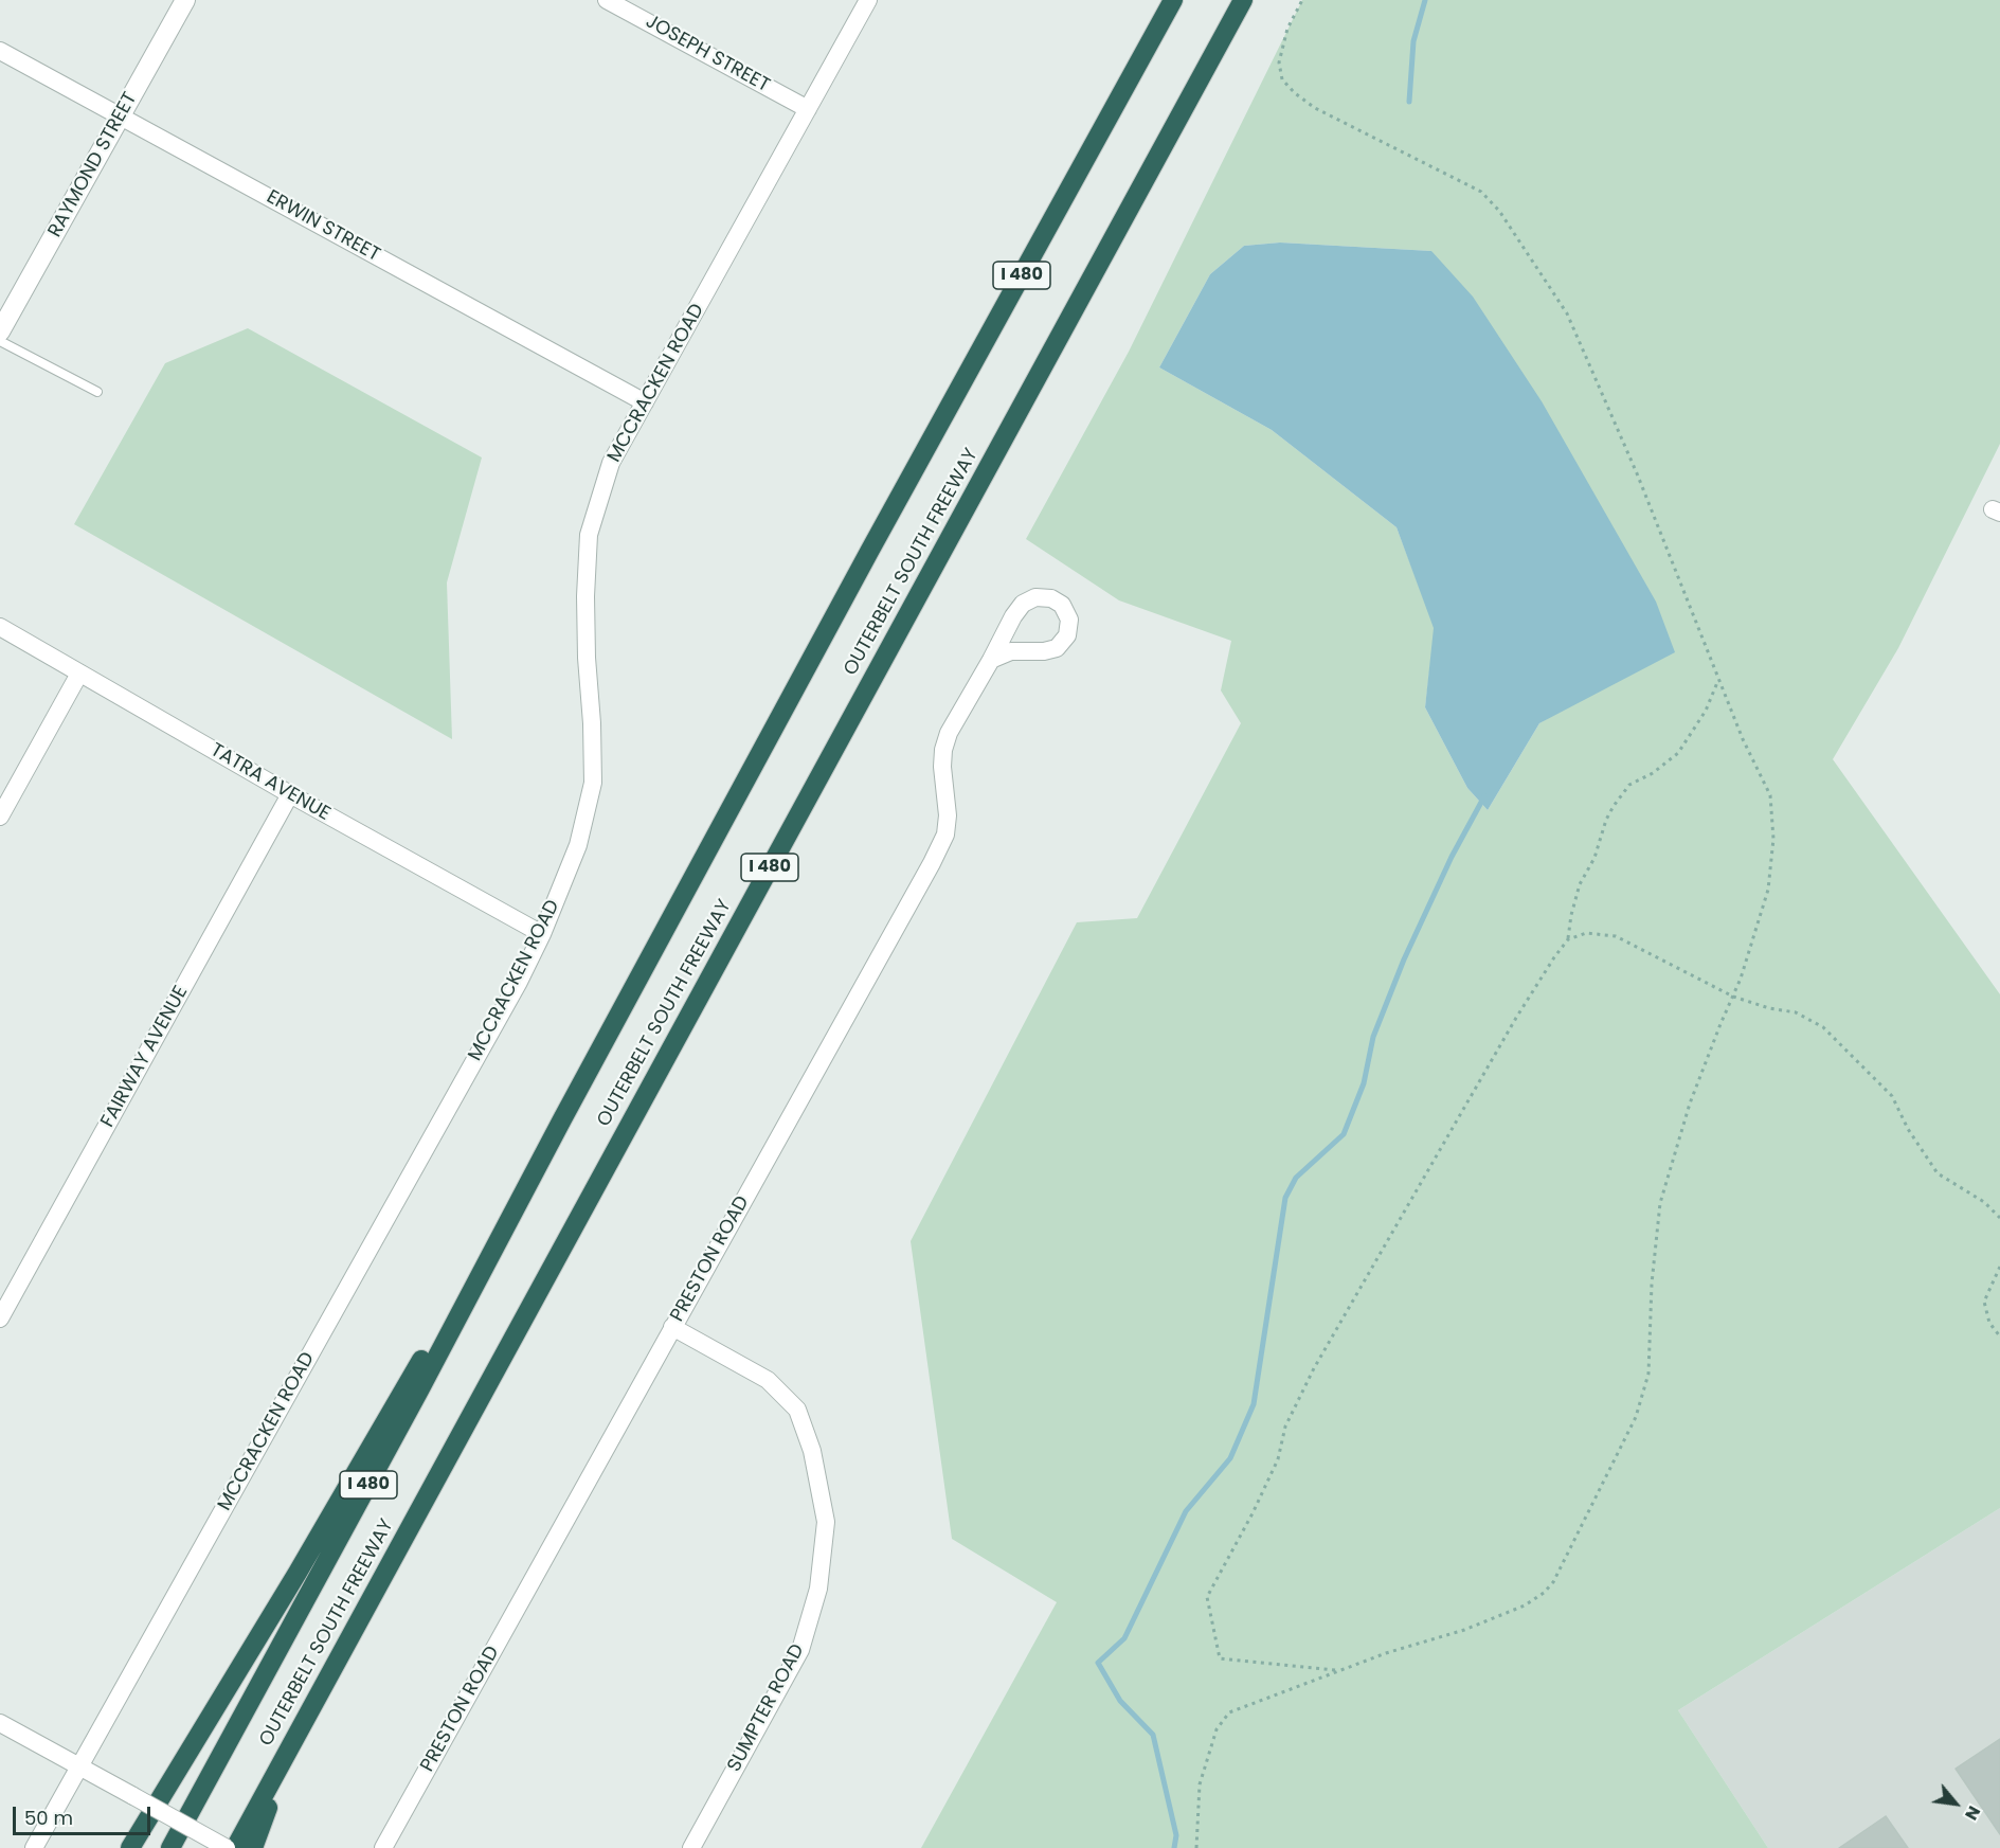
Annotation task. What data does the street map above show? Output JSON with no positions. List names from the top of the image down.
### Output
{
  "streets": {
    "highway": ["I 480", "OUTERBELT SOUTH FREEWAY"],
    "street": [
      "JOSEPH STREET",
      "RAYMOND STREET",
      "ERWIN STREET",
      "MCCRACKEN ROAD",
      "TATRA AVENUE",
      "FAIRWAY AVENUE",
      "PRESTON ROAD",
      "SUMPTER ROAD"
    ]
  },
  "crossings": [
    ["JOSEPH STREET", "MCCRACKEN ROAD"],
    ["RAYMOND STREET", "ERWIN STREET"],
    ["ERWIN STREET", "MCCRACKEN ROAD"],
    ["MCCRACKEN ROAD", "TATRA AVENUE"],
    ["TATRA AVENUE", "FAIRWAY AVENUE"],
    ["PRESTON ROAD", "SUMPTER ROAD"]
  ],
  "scale_bar": "50 m",
  "north": "bottom right"
}
